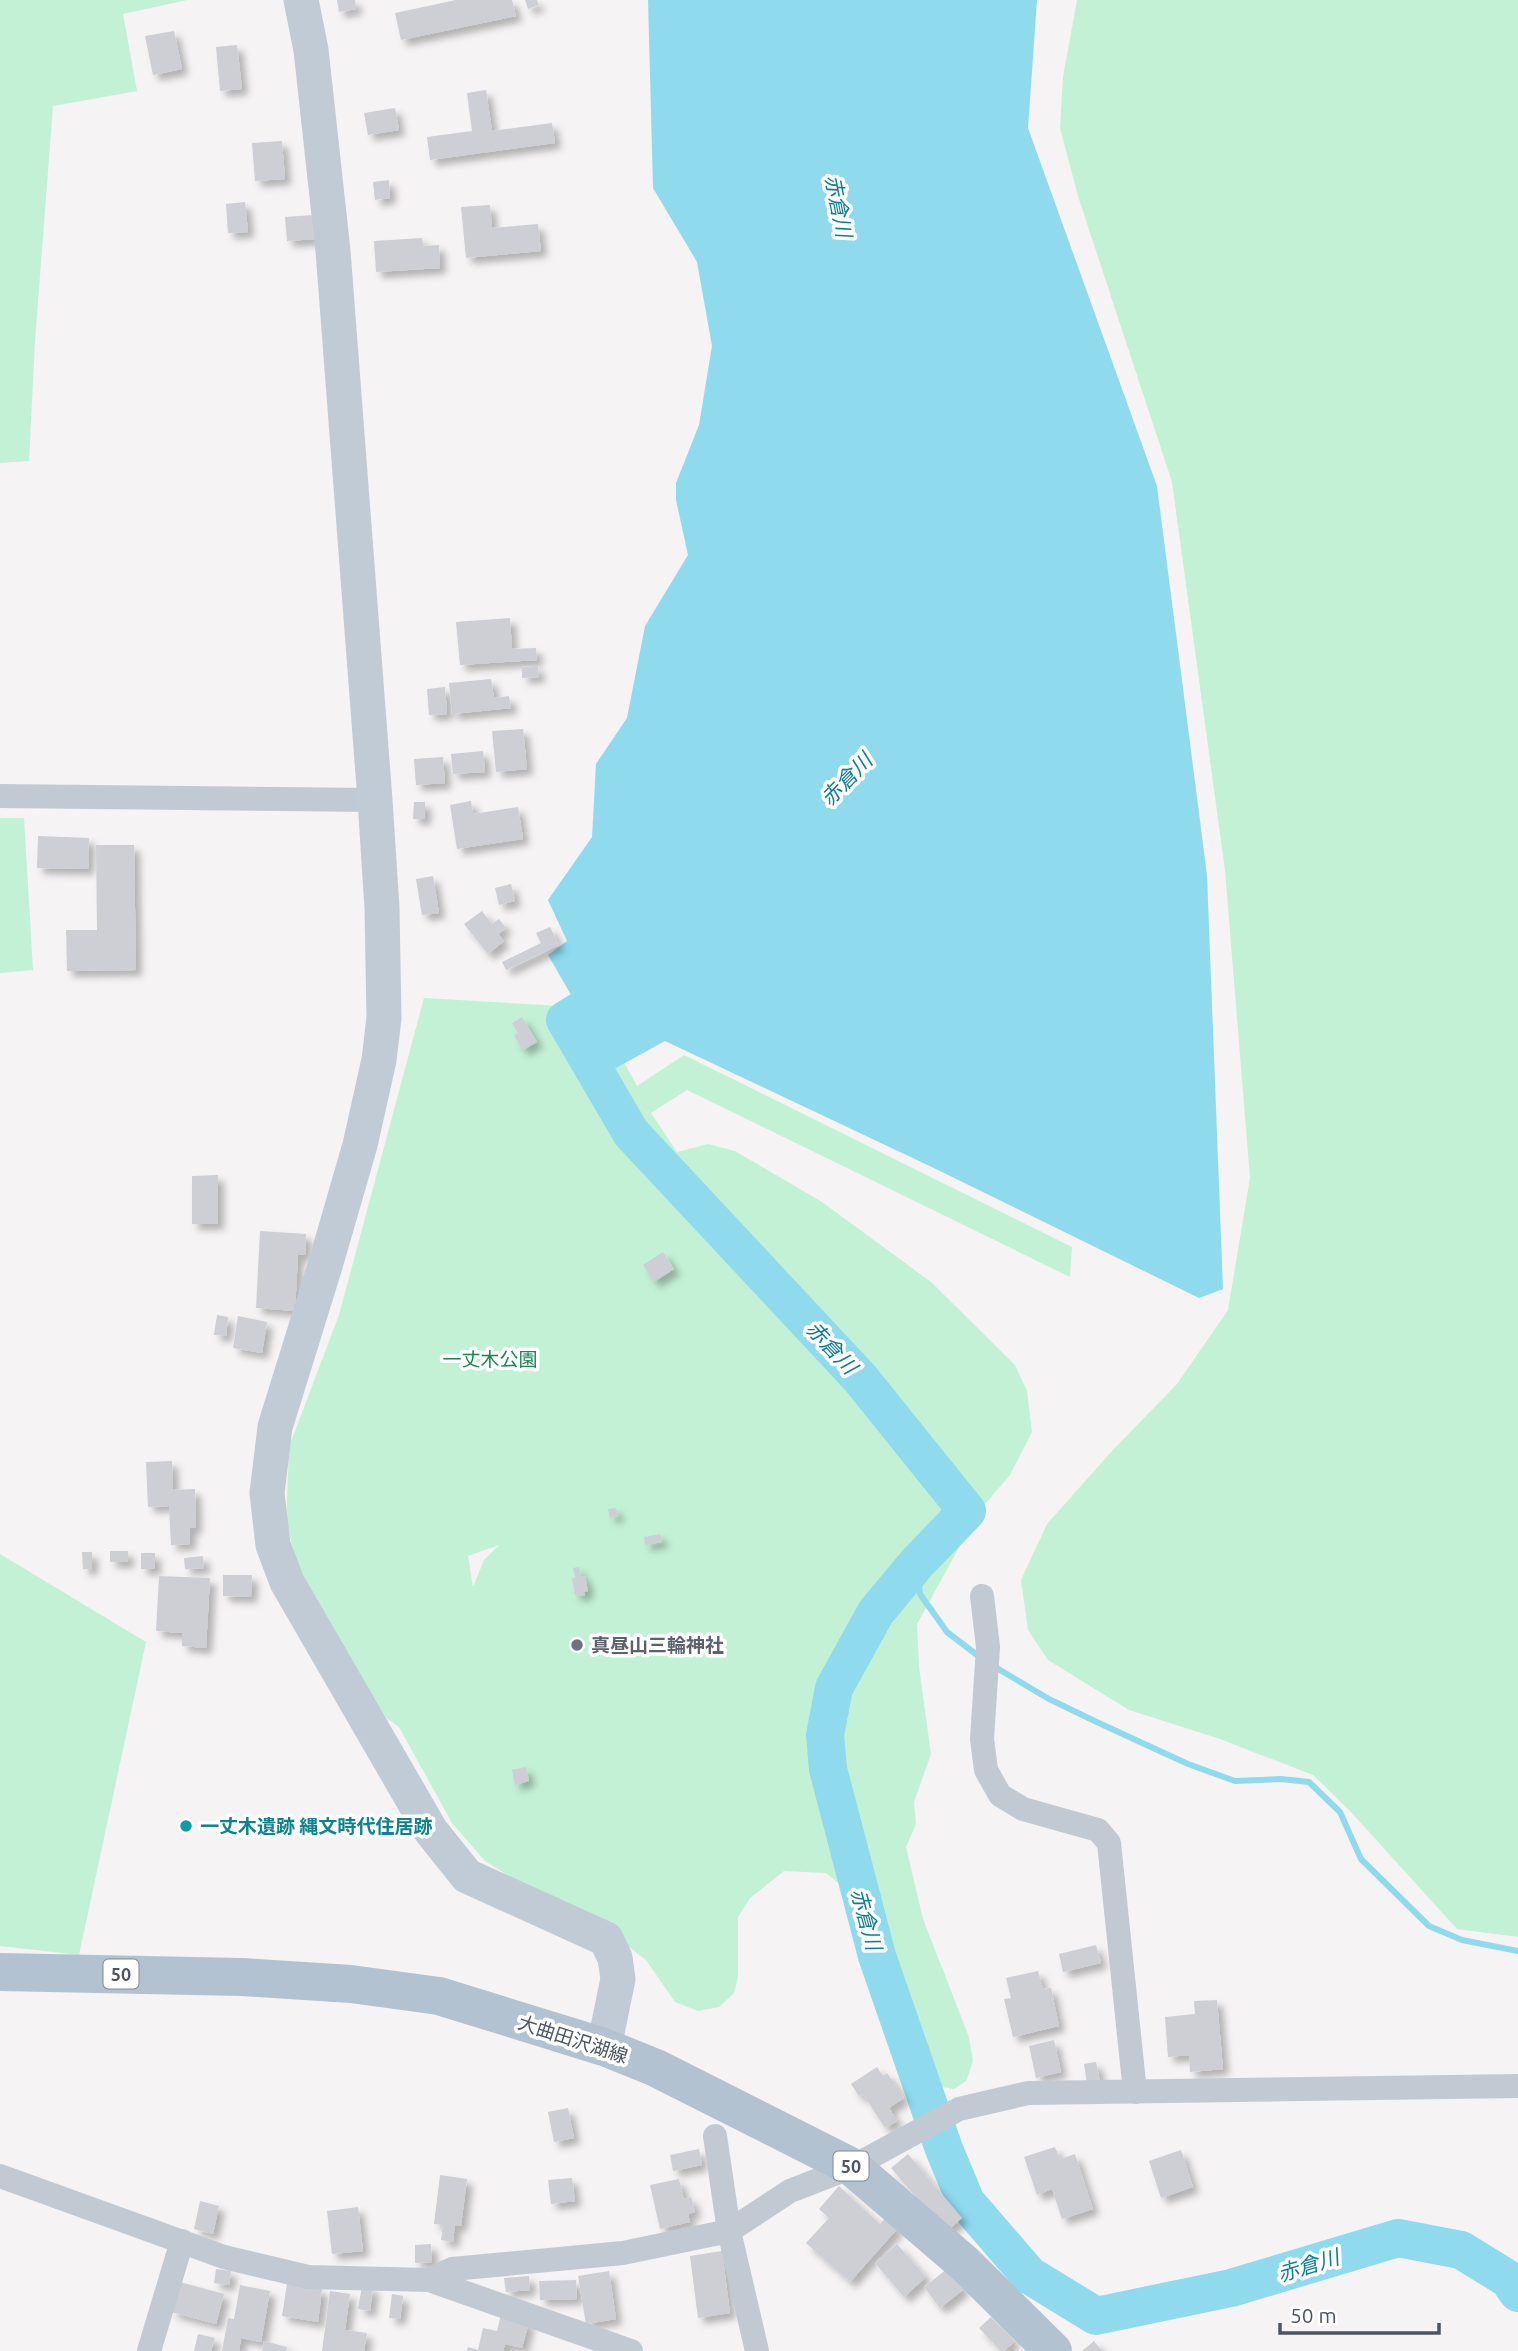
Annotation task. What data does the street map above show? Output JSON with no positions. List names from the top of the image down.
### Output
{
  "streets": {
    "main road": ["50", "大曲田沢湖線"]
  },
  "water": ["赤倉川"],
  "parks": ["一丈木公園"],
  "places": ["真昼山三輪神社", "一丈木遺跡 縄文時代住居跡"],
  "scale_bar": "50 m"
}
